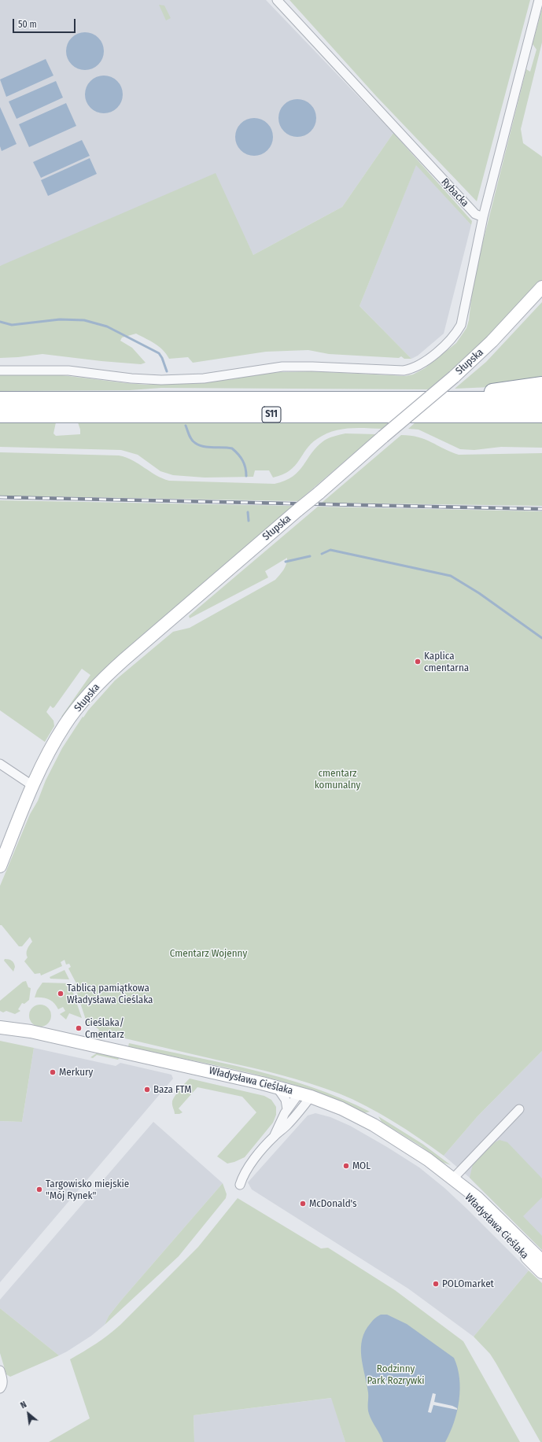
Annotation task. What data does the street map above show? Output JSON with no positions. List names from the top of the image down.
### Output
{
  "streets": {
    "highway": ["S11"],
    "main road": ["Słupska", "Władysława Cieślaka"],
    "street": ["Rybacka"]
  },
  "parks": ["cmentarz komunalny", "Cmentarz Wojenny", "Rodzinny Park Rozrywki"],
  "places": [
    "Kaplica cmentarna",
    "Tablicą pamiątkowa Władysława Cieślaka",
    "Cieślaka/ Cmentarz",
    "Merkury",
    "Baza FTM",
    "MOL",
    "Targowisko miejskie \"Mój Rynek\"",
    "McDonald's",
    "POLOmarket"
  ],
  "scale_bar": "50 m",
  "north": "top left"
}
